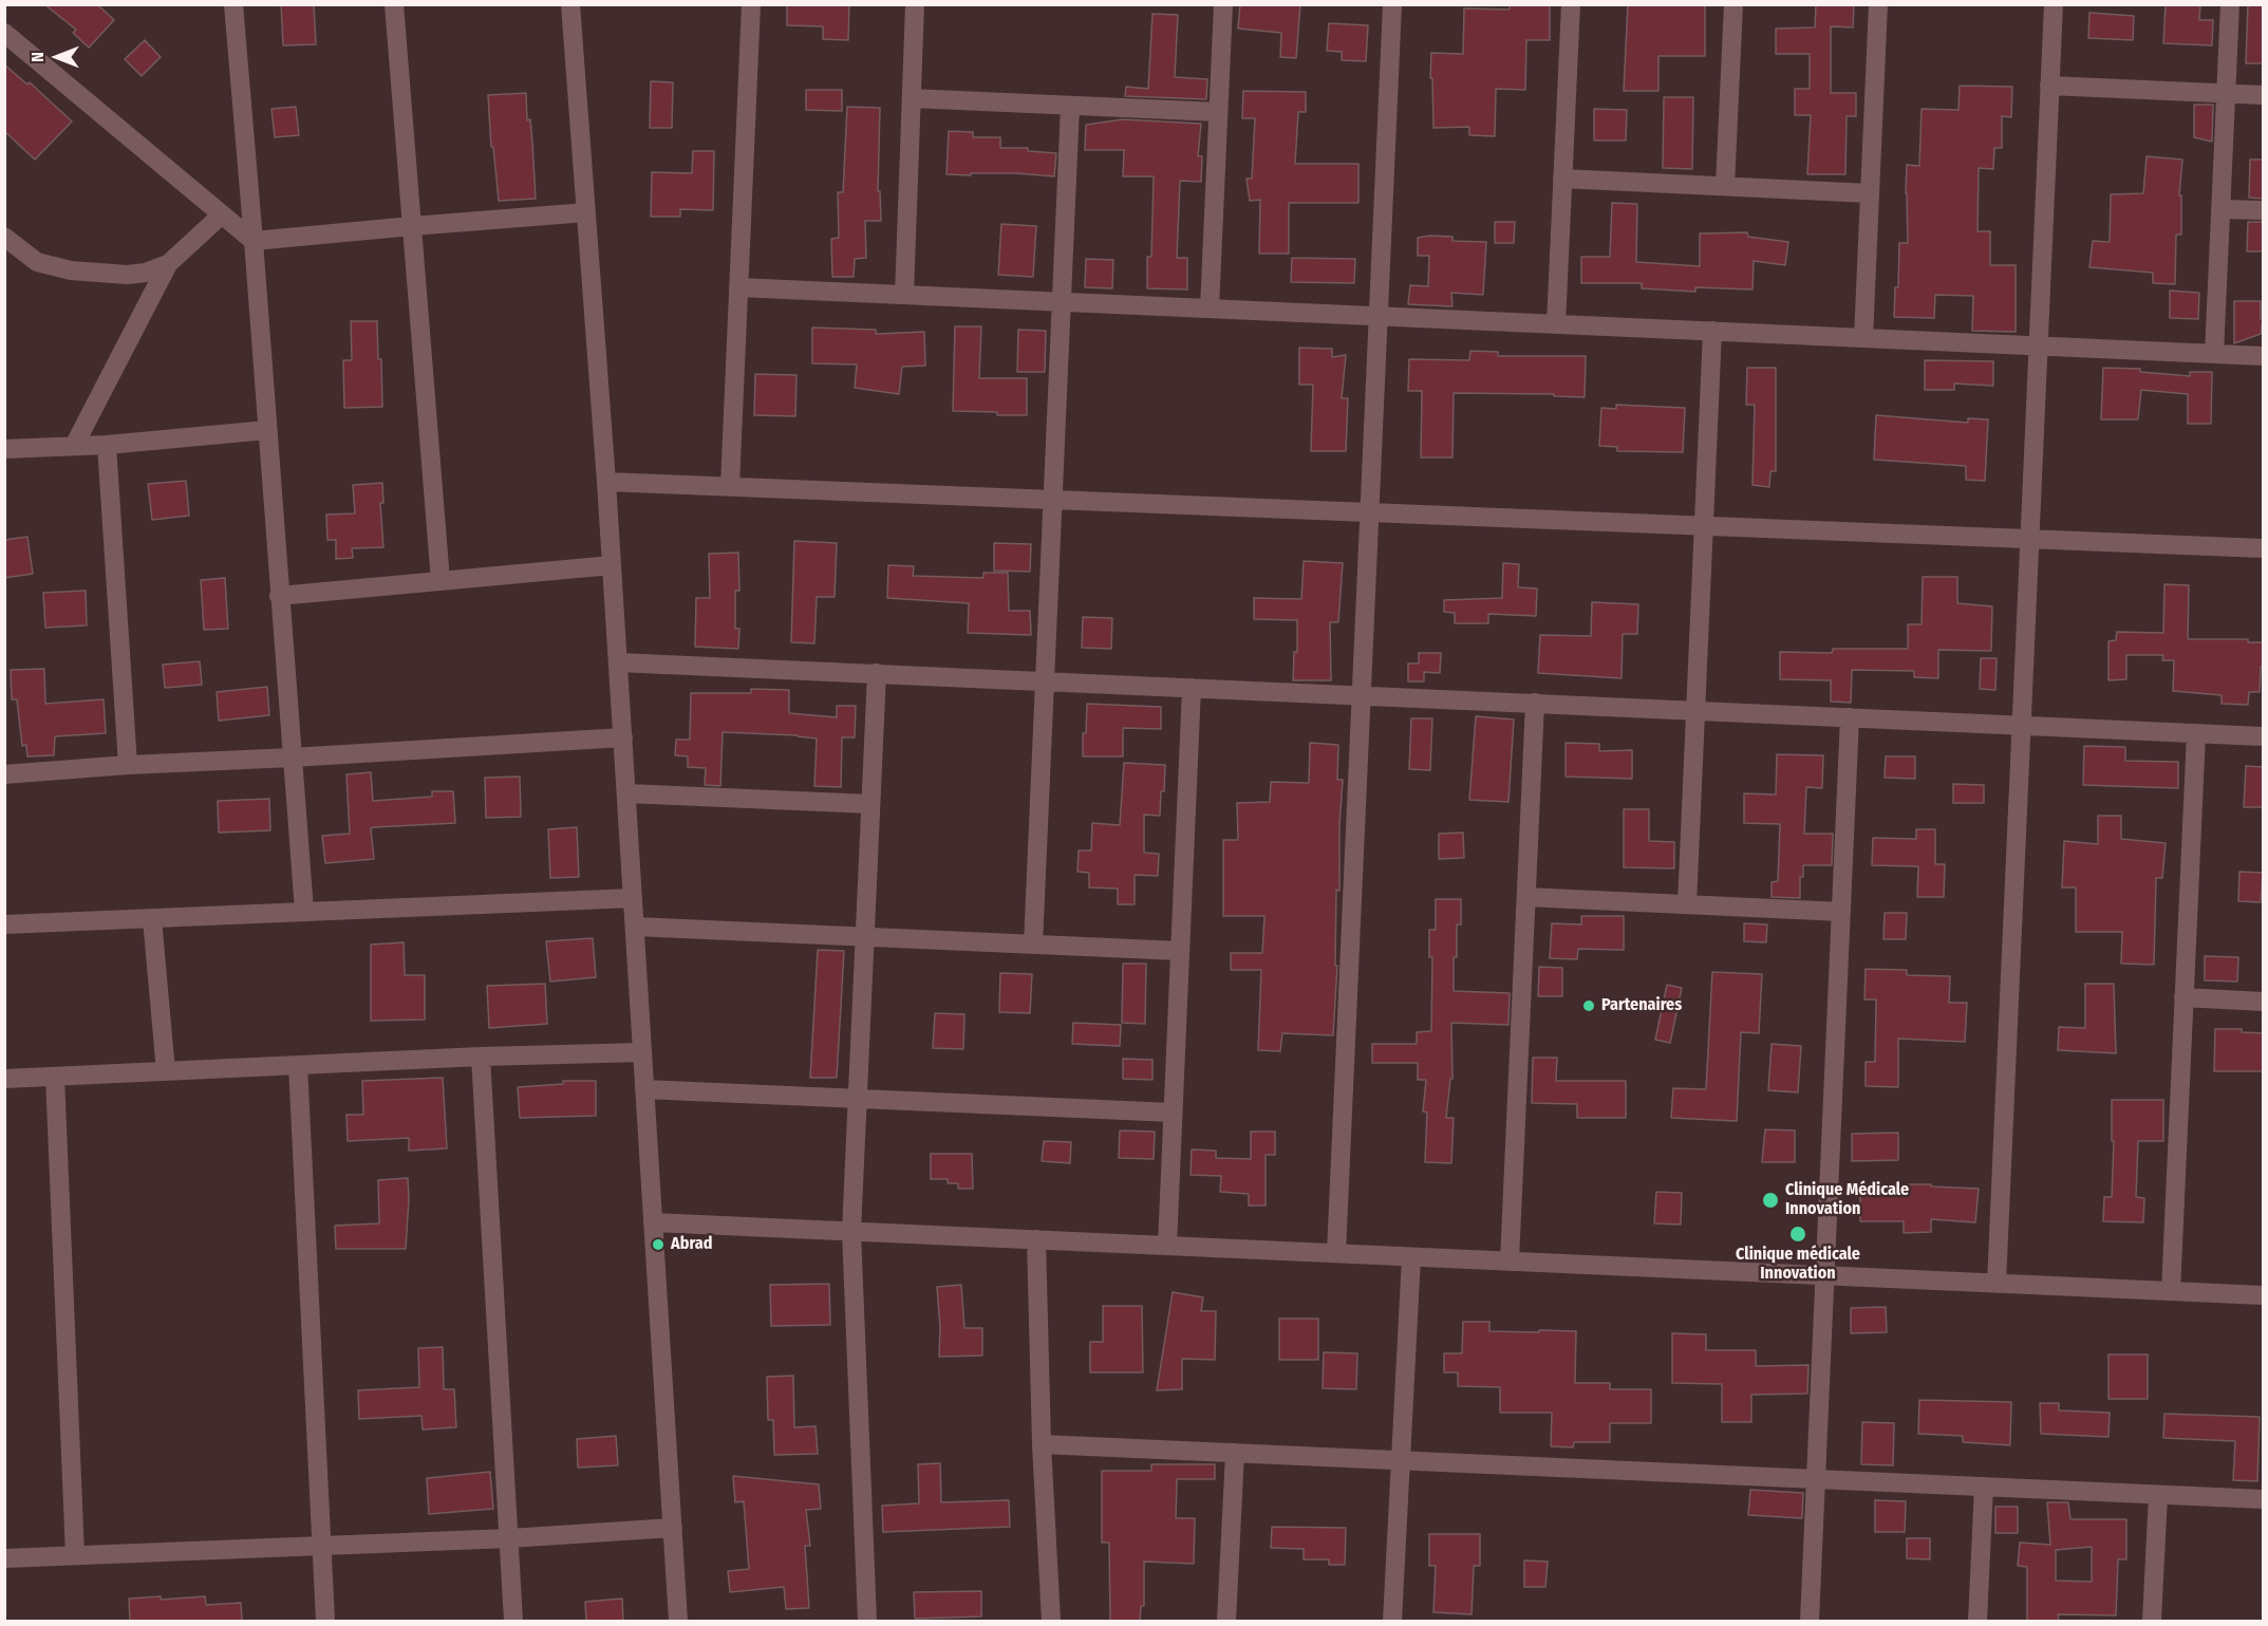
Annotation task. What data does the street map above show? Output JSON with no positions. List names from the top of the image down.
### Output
{
  "places": [
    "Partenaires",
    "Clinique Médicale Innovation",
    "Clinique médicale Innovation",
    "Abrad"
  ],
  "north": "left"
}
